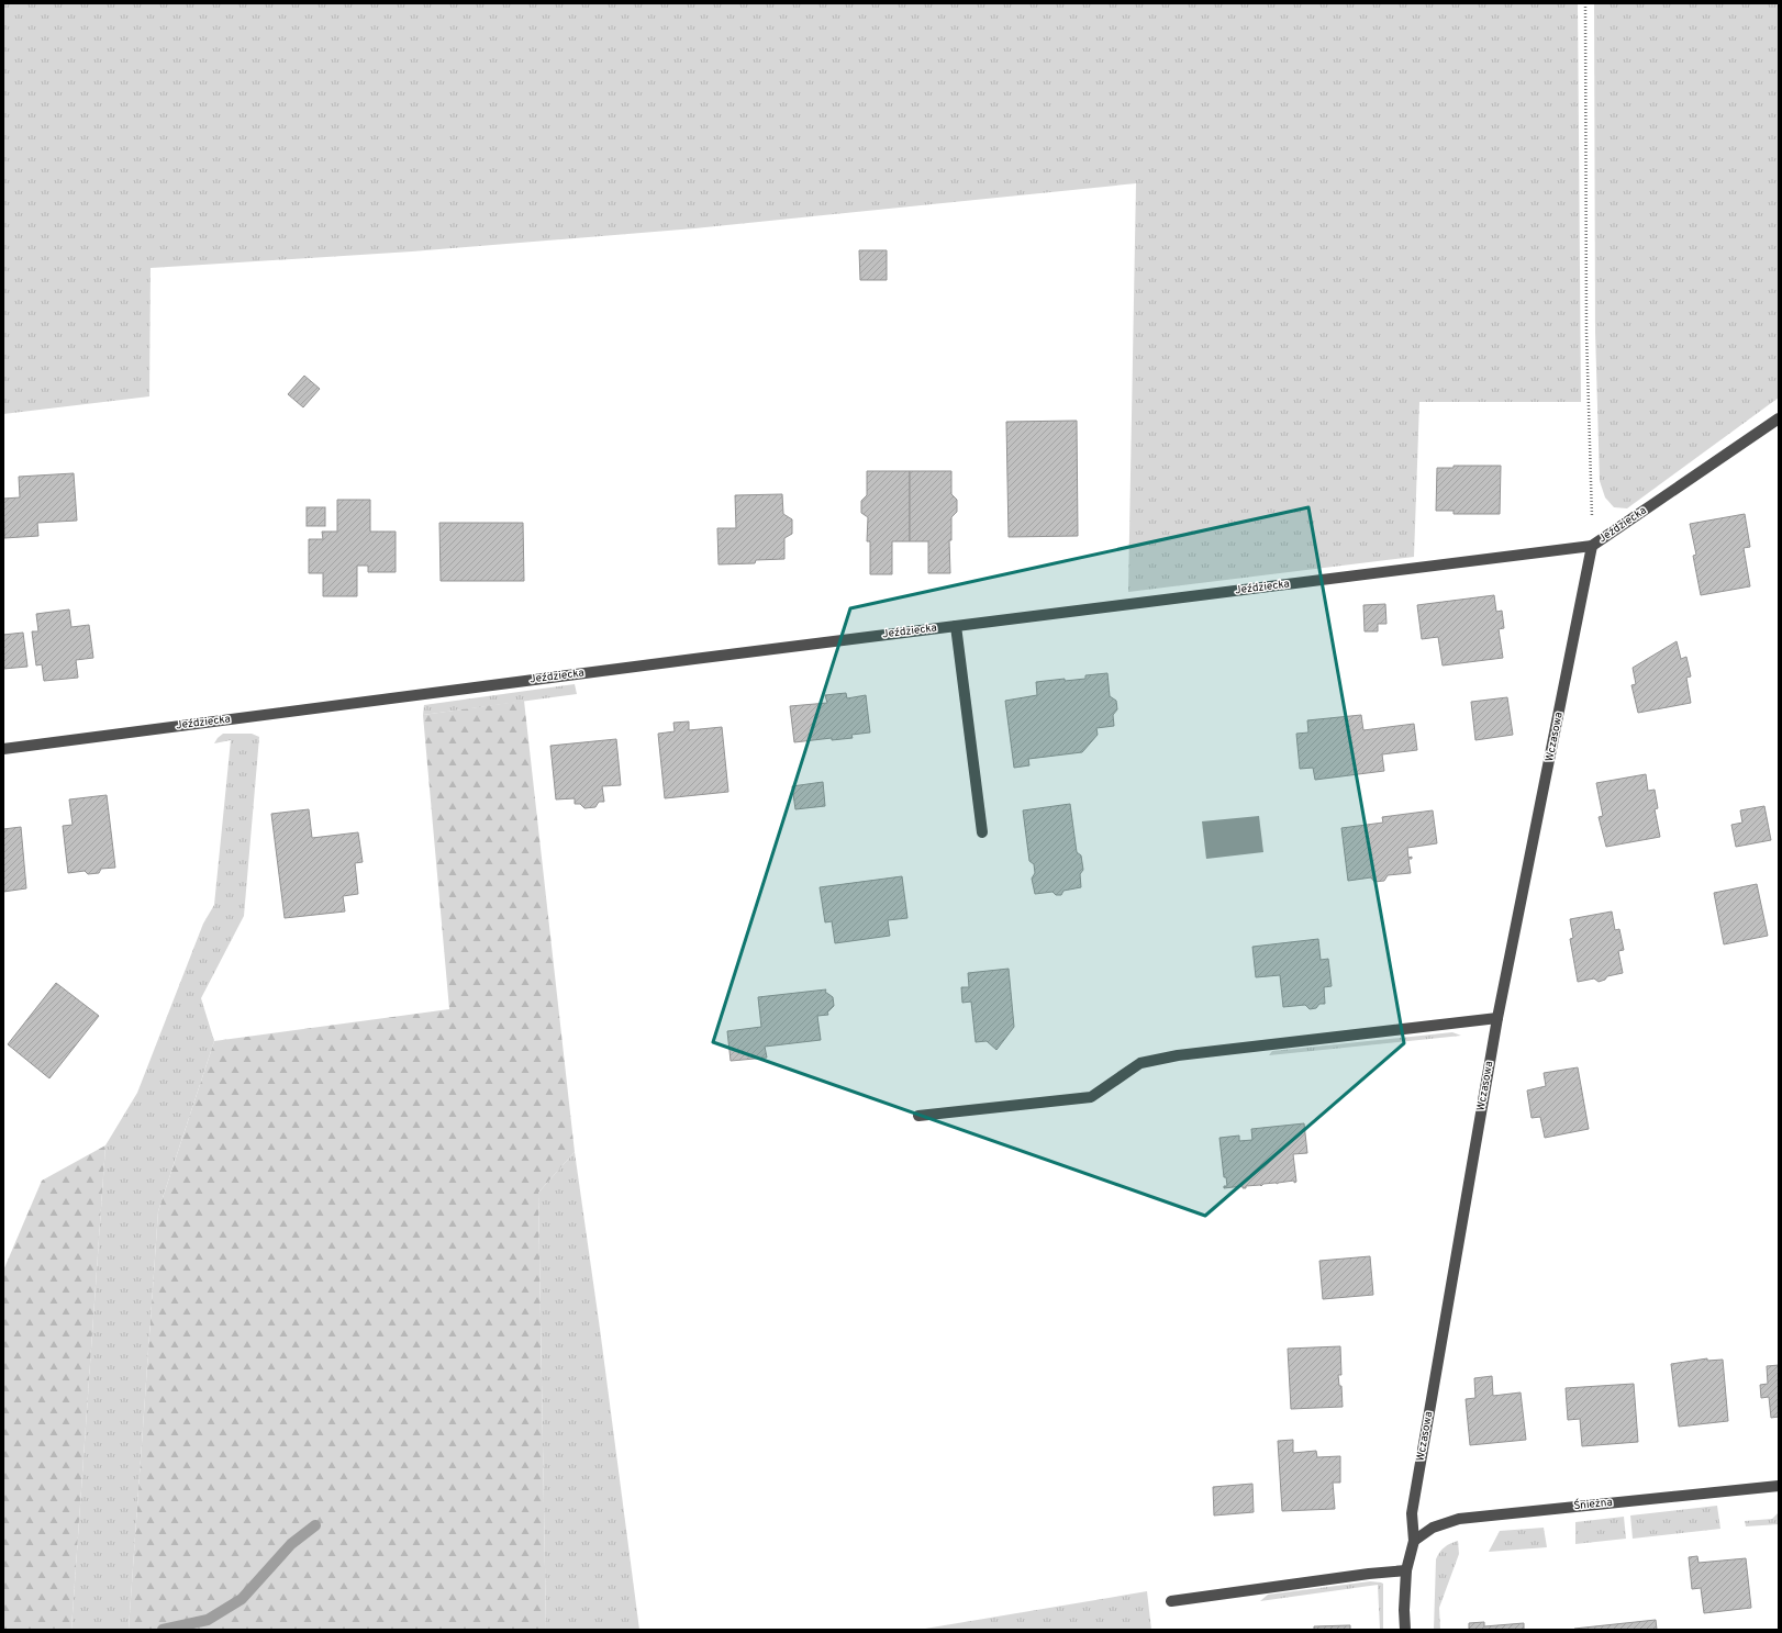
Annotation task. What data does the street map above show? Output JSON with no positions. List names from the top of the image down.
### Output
{
  "streets": {
    "street": ["Jeździecka", "Wczasowa", "Śnieżna"]
  },
  "crossings": [
    ["Jeździecka", "Wczasowa"],
    ["Wczasowa", "Śnieżna"]
  ]
}
